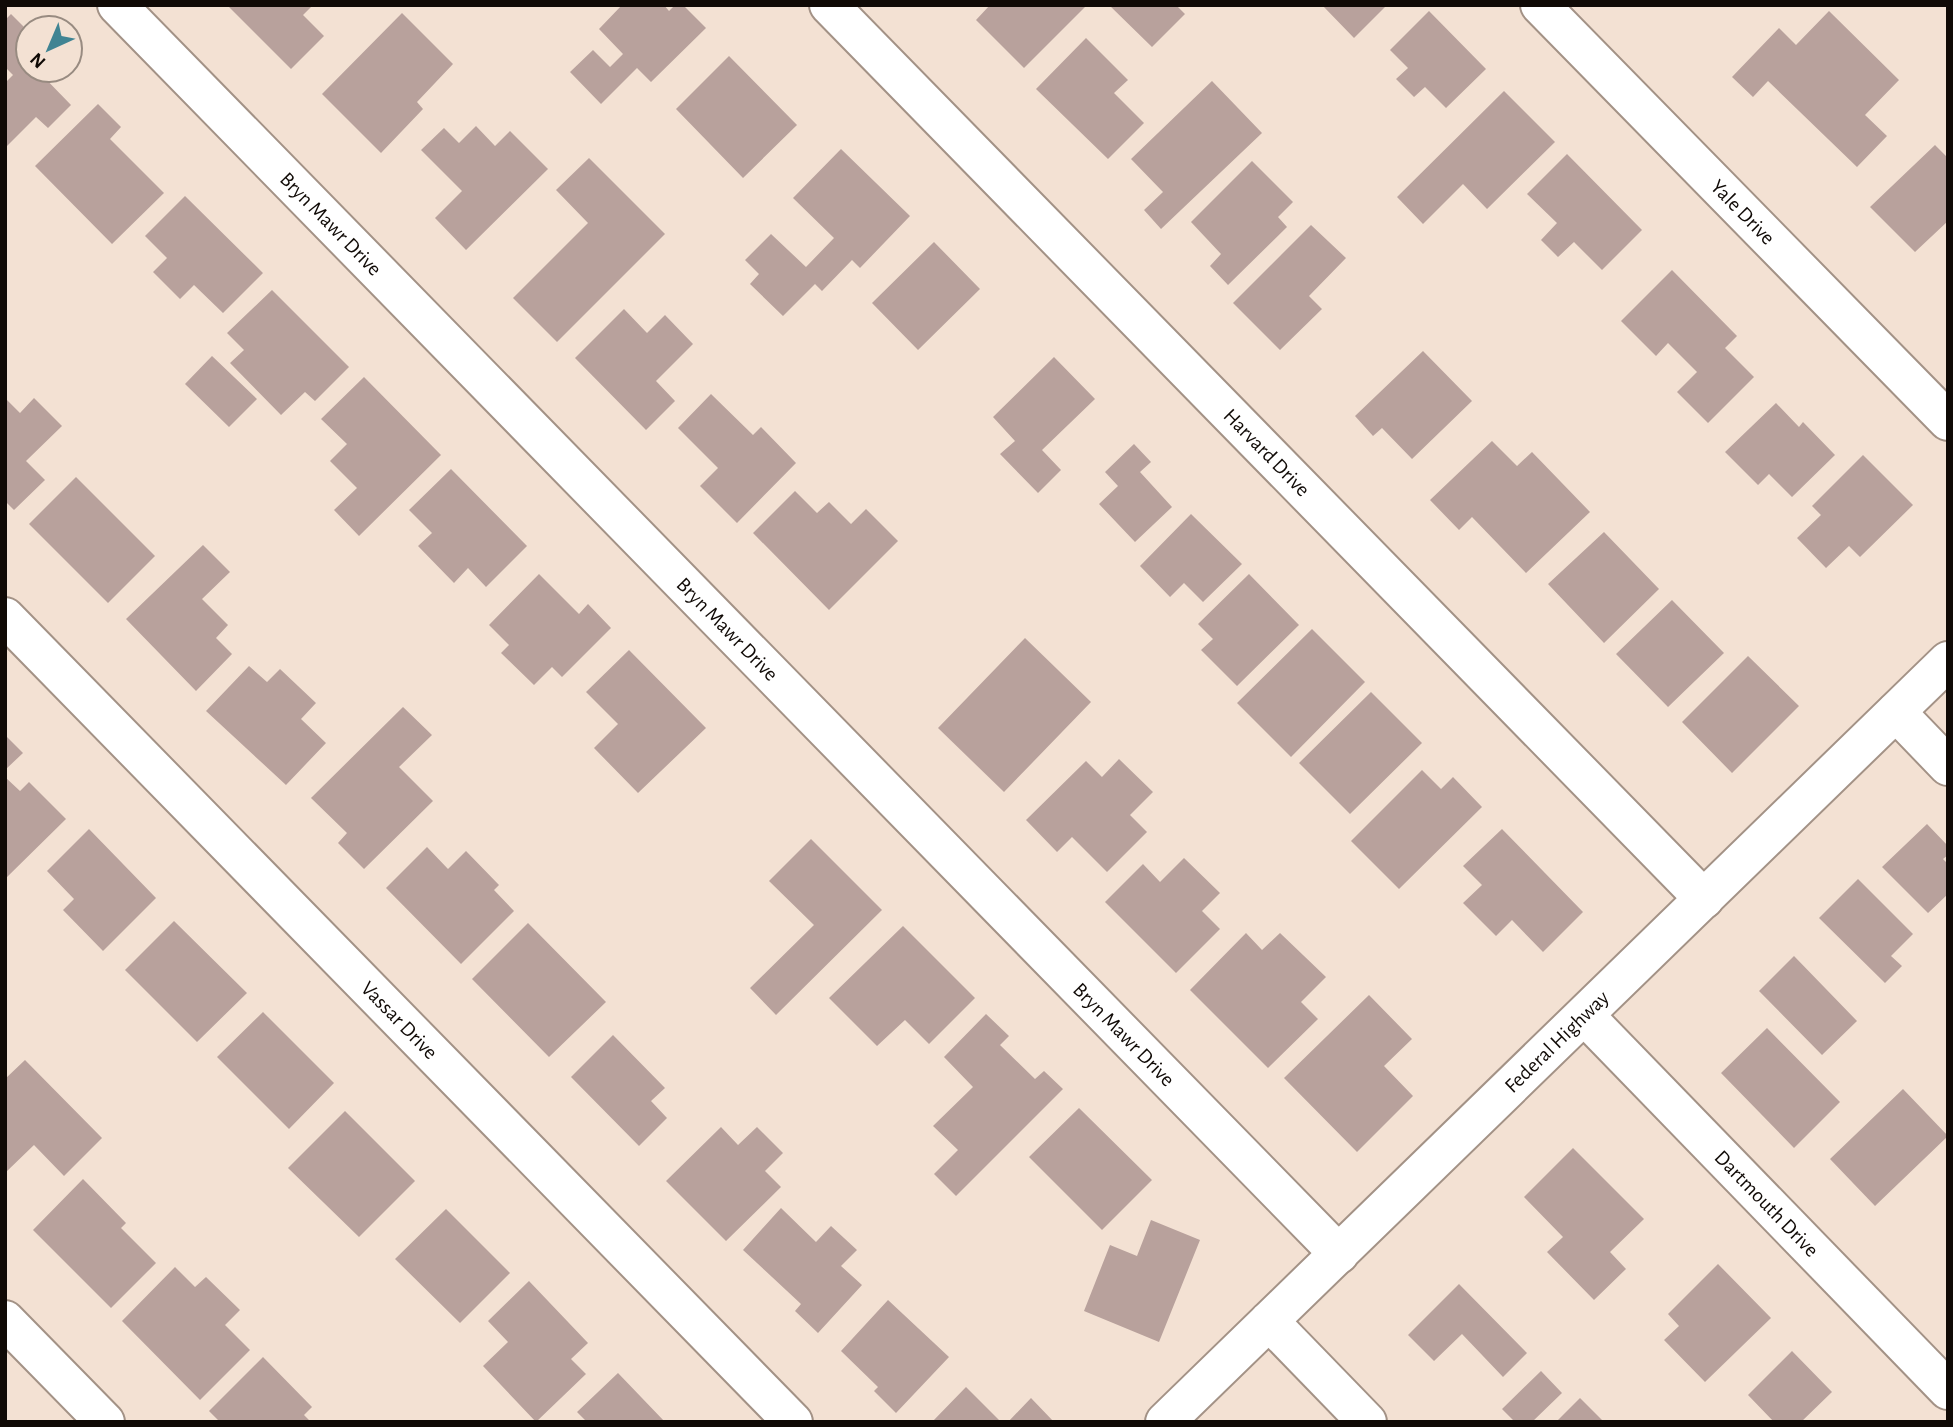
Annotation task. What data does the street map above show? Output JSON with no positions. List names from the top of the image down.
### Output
{
  "streets": {
    "street": [
      "Yale Drive",
      "Bryn Mawr Drive",
      "Harvard Drive",
      "Vassar Drive",
      "Federal Highway",
      "Dartmouth Drive"
    ]
  },
  "crossings": [
    ["Bryn Mawr Drive", "Federal Highway"],
    ["Harvard Drive", "Federal Highway"],
    ["Federal Highway", "Dartmouth Drive"]
  ],
  "north": "bottom left"
}
